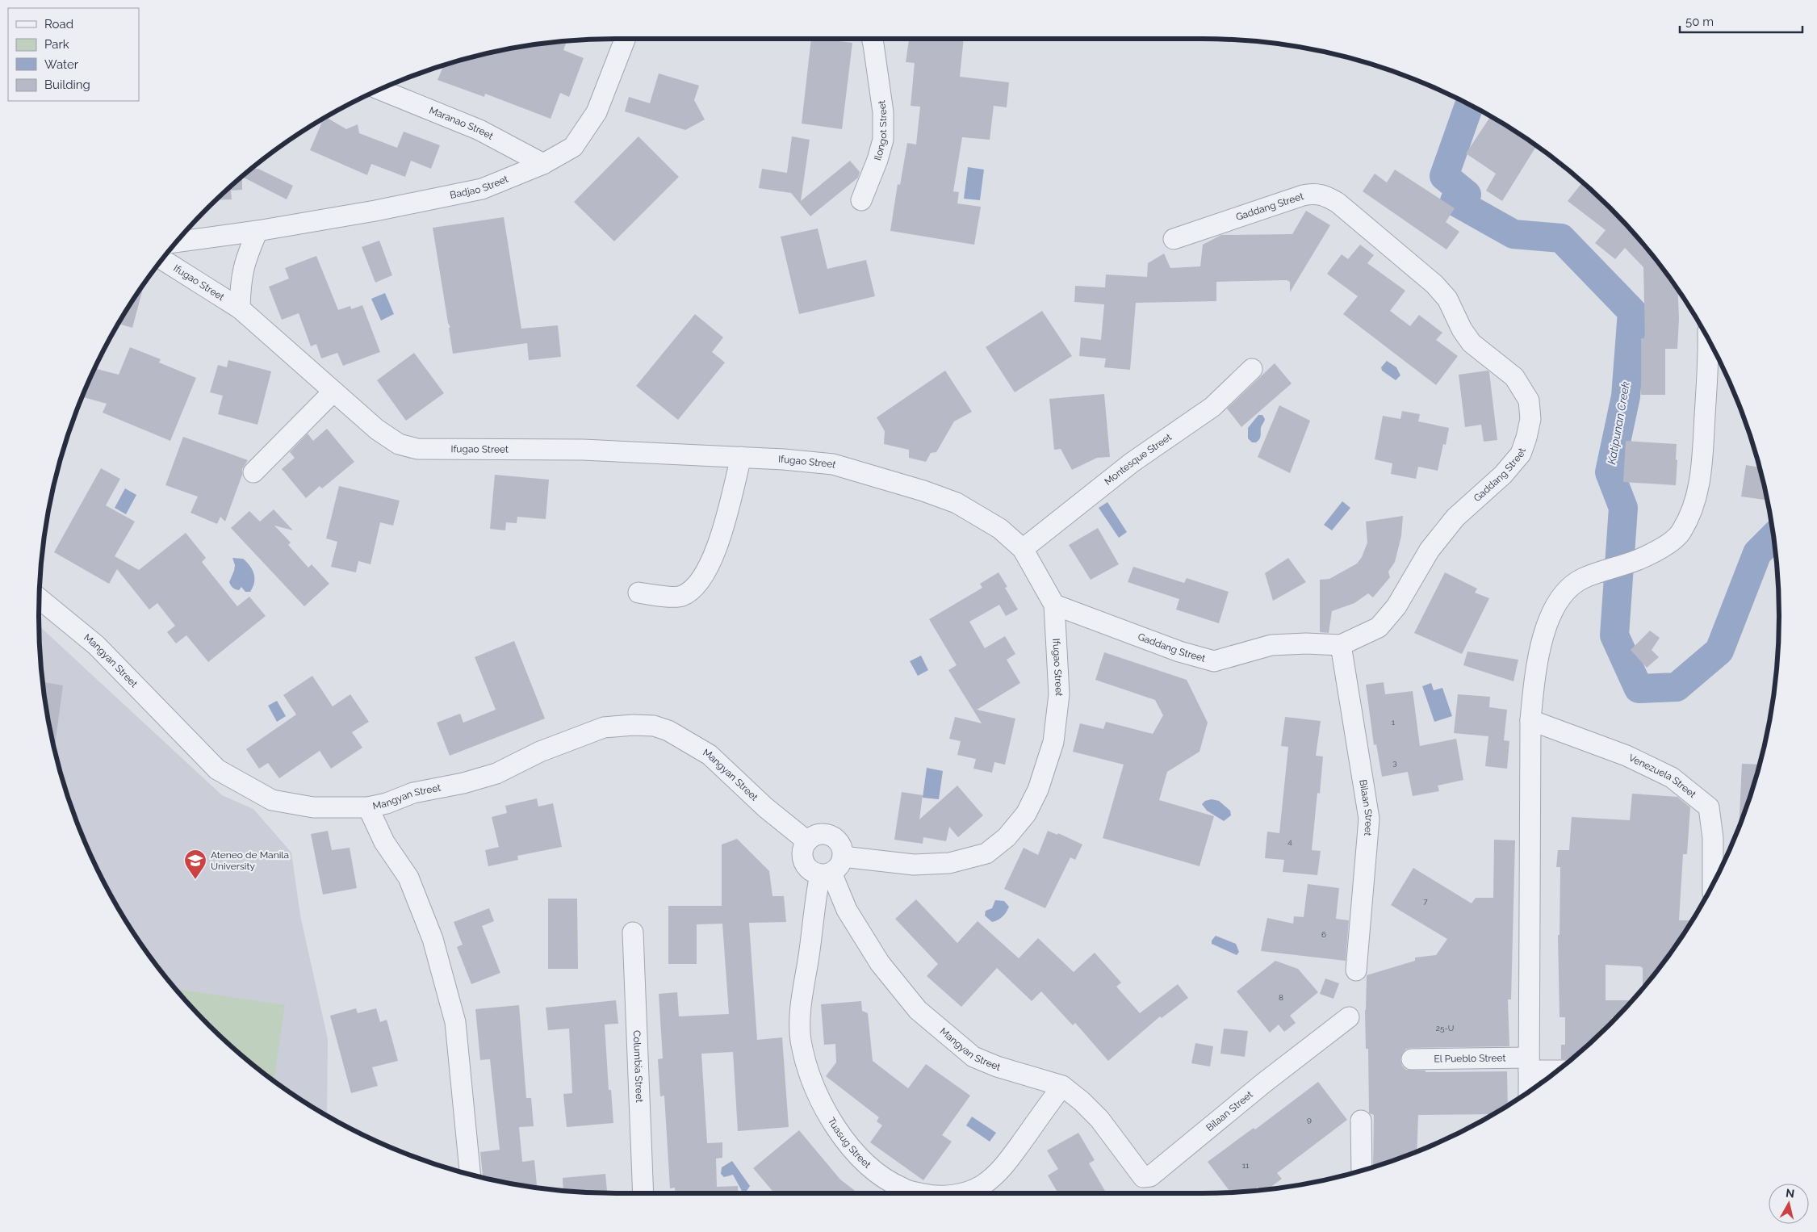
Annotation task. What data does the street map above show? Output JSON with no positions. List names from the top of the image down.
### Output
{
  "streets": {
    "street": [
      "Maranao Street",
      "Ilongot Street",
      "Badjao Street",
      "Gaddang Street",
      "Ifugao Street",
      "Montesque Street",
      "Mangyan Street",
      "Venezuela Street",
      "Bilaan Street",
      "El Pueblo Street",
      "Columbia Street",
      "Tuasug Street"
    ]
  },
  "crossings": [
    ["Maranao Street", "Badjao Street"],
    ["Gaddang Street", "Ifugao Street"],
    ["Gaddang Street", "Bilaan Street"],
    ["Ifugao Street", "Montesque Street"],
    ["Ifugao Street", "Mangyan Street"],
    ["Ifugao Street", "Tuasug Street"],
    ["Mangyan Street", "Bilaan Street"],
    ["Mangyan Street", "Tuasug Street"]
  ],
  "water": ["Katipunan Creek"],
  "places": {
    "school or university": ["Ateneo de Manila University"]
  },
  "house_numbers": [
    "1",
    "3",
    "4",
    "7",
    "6",
    "8",
    "25-U",
    "9",
    "11"
  ],
  "legend": [
    "Road",
    "Park",
    "Water",
    "Building"
  ],
  "scale_bar": "50 m",
  "north": "top"
}
